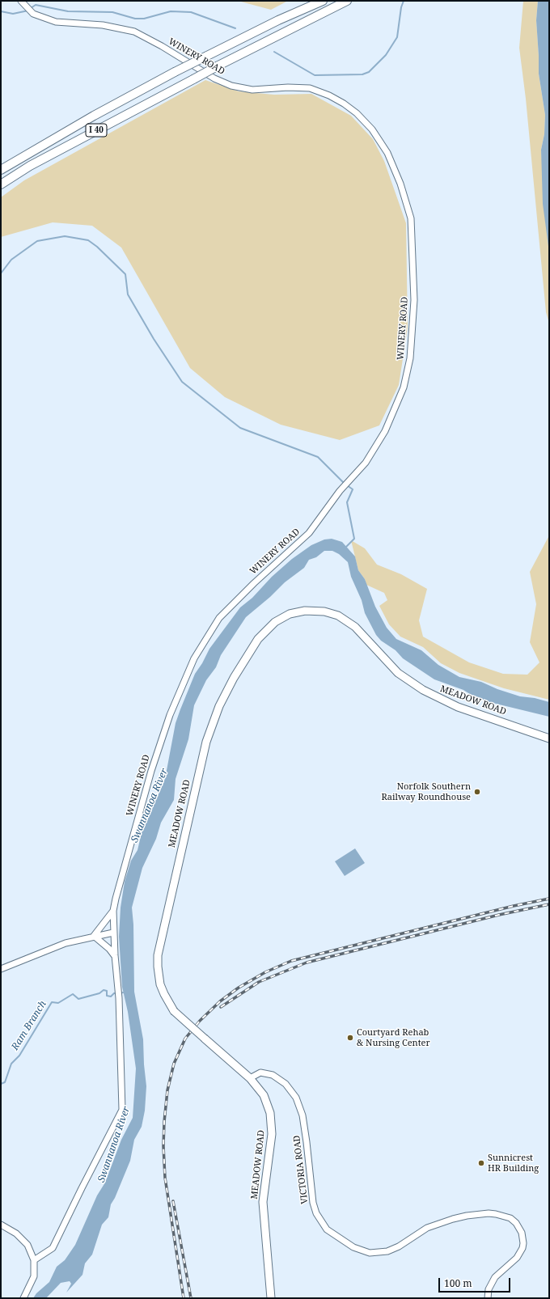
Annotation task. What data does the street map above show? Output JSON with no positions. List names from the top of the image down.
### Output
{
  "streets": {
    "highway": ["I 40"],
    "main road": ["MEADOW ROAD"],
    "street": ["WINERY ROAD", "VICTORIA ROAD"]
  },
  "crossings": [
    ["MEADOW ROAD", "VICTORIA ROAD"]
  ],
  "water": ["Swannanoa River", "Ram Branch"],
  "places": ["Norfolk Southern Railway Roundhouse", "Courtyard Rehab & Nursing Center", "Sunnicrest HR Building"],
  "scale_bar": "100 m"
}
